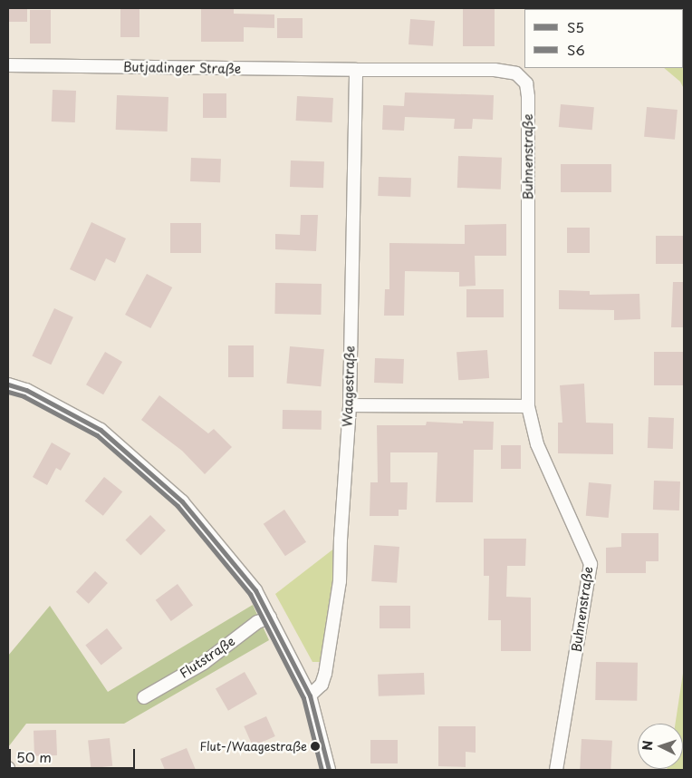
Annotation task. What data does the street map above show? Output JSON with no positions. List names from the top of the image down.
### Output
{
  "streets": {
    "street": [
      "Butjadinger Straße",
      "Buhnenstraße",
      "Waagestraße",
      "Flutstraße"
    ]
  },
  "crossings": [
    ["Butjadinger Straße", "Buhnenstraße"],
    ["Butjadinger Straße", "Waagestraße"],
    ["Buhnenstraße", "Waagestraße"]
  ],
  "places": ["Flut-/Waagestraße"],
  "lines": ["transit line S5", "transit line S6"],
  "legend": ["S5", "S6"],
  "scale_bar": "50 m",
  "north": "left"
}
